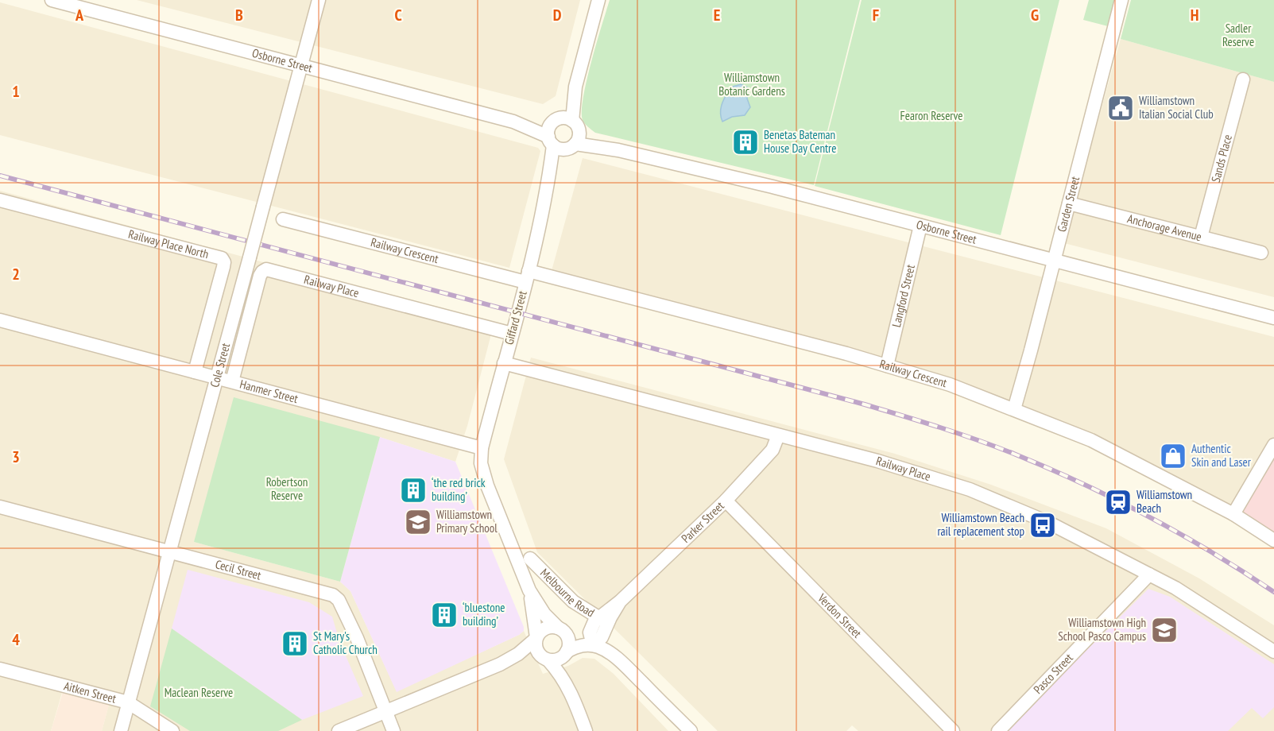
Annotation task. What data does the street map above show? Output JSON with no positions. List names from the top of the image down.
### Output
{
  "streets": {
    "street": [
      "Osborne Street",
      "Sands Place",
      "Garden Street",
      "Anchorage Avenue",
      "Railway Place North",
      "Railway Crescent",
      "Railway Place",
      "Langford Street",
      "Giffard Street",
      "Cole Street",
      "Hanmer Street",
      "Parker Street",
      "Cecil Street",
      "Melbourne Road",
      "Verdon Street",
      "Pasco Street",
      "Aitken Street"
    ]
  },
  "crossings": [
    ["Osborne Street", "Garden Street"],
    ["Osborne Street", "Langford Street"],
    ["Osborne Street", "Giffard Street"],
    ["Osborne Street", "Cole Street"],
    ["Sands Place", "Anchorage Avenue"],
    ["Garden Street", "Anchorage Avenue"],
    ["Garden Street", "Railway Crescent"],
    ["Railway Place North", "Hanmer Street"],
    ["Railway Crescent", "Langford Street"],
    ["Railway Crescent", "Giffard Street"],
    ["Railway Place", "Giffard Street"],
    ["Railway Place", "Hanmer Street"],
    ["Railway Place", "Parker Street"],
    ["Railway Place", "Pasco Street"],
    ["Giffard Street", "Hanmer Street"],
    ["Cole Street", "Hanmer Street"],
    ["Cole Street", "Cecil Street"],
    ["Cole Street", "Aitken Street"],
    ["Parker Street", "Melbourne Road"],
    ["Parker Street", "Verdon Street"]
  ],
  "parks": [
    "Sadler Reserve",
    "Williamstown Botanic Gardens",
    "Fearon Reserve",
    "Robertson Reserve",
    "Maclean Reserve"
  ],
  "places": {
    "public building": ["Williamstown Italian Social Club"],
    "building": [
      "Benetas Bateman House Day Centre",
      "‘the red brick building’",
      "‘bluestone building’",
      "St Mary's Catholic Church"
    ],
    "shop": ["Authentic Skin and Laser"],
    "station": ["Williamstown Beach"],
    "school or university": ["Williamstown Primary School", "Williamstown High School Pasco Campus"],
    "bus stop": ["Williamstown Beach rail replacement stop"]
  },
  "grid": {
    "columns": [
      "A",
      "B",
      "C",
      "D",
      "E",
      "F",
      "G",
      "H"
    ],
    "rows": [
      "1",
      "2",
      "3",
      "4"
    ]
  }
}
